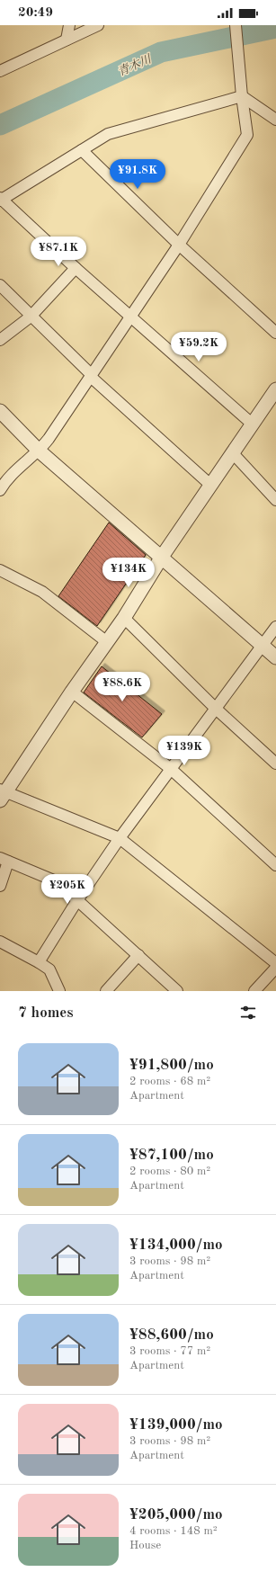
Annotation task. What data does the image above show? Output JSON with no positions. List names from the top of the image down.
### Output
{
  "water": ["青木川"],
  "page": {
    "status": "20:49",
    "price": [
      "¥91.8K",
      "¥87.1K",
      "¥59.2K",
      "¥134K",
      "¥88.6K",
      "¥139K",
      "¥205K"
    ],
    "heading": "7 homes",
    "list": [
      {
        "name": "¥91,800/mo",
        "note": "2 rooms · 68 m² · Apartment"
      },
      {
        "name": "¥87,100/mo",
        "note": "2 rooms · 80 m² · Apartment"
      },
      {
        "name": "¥134,000/mo",
        "note": "3 rooms · 98 m² · Apartment"
      },
      {
        "name": "¥88,600/mo",
        "note": "3 rooms · 77 m² · Apartment"
      },
      {
        "name": "¥139,000/mo",
        "note": "3 rooms · 98 m² · Apartment"
      },
      {
        "name": "¥205,000/mo",
        "note": "4 rooms · 148 m² · House"
      }
    ]
  }
}
